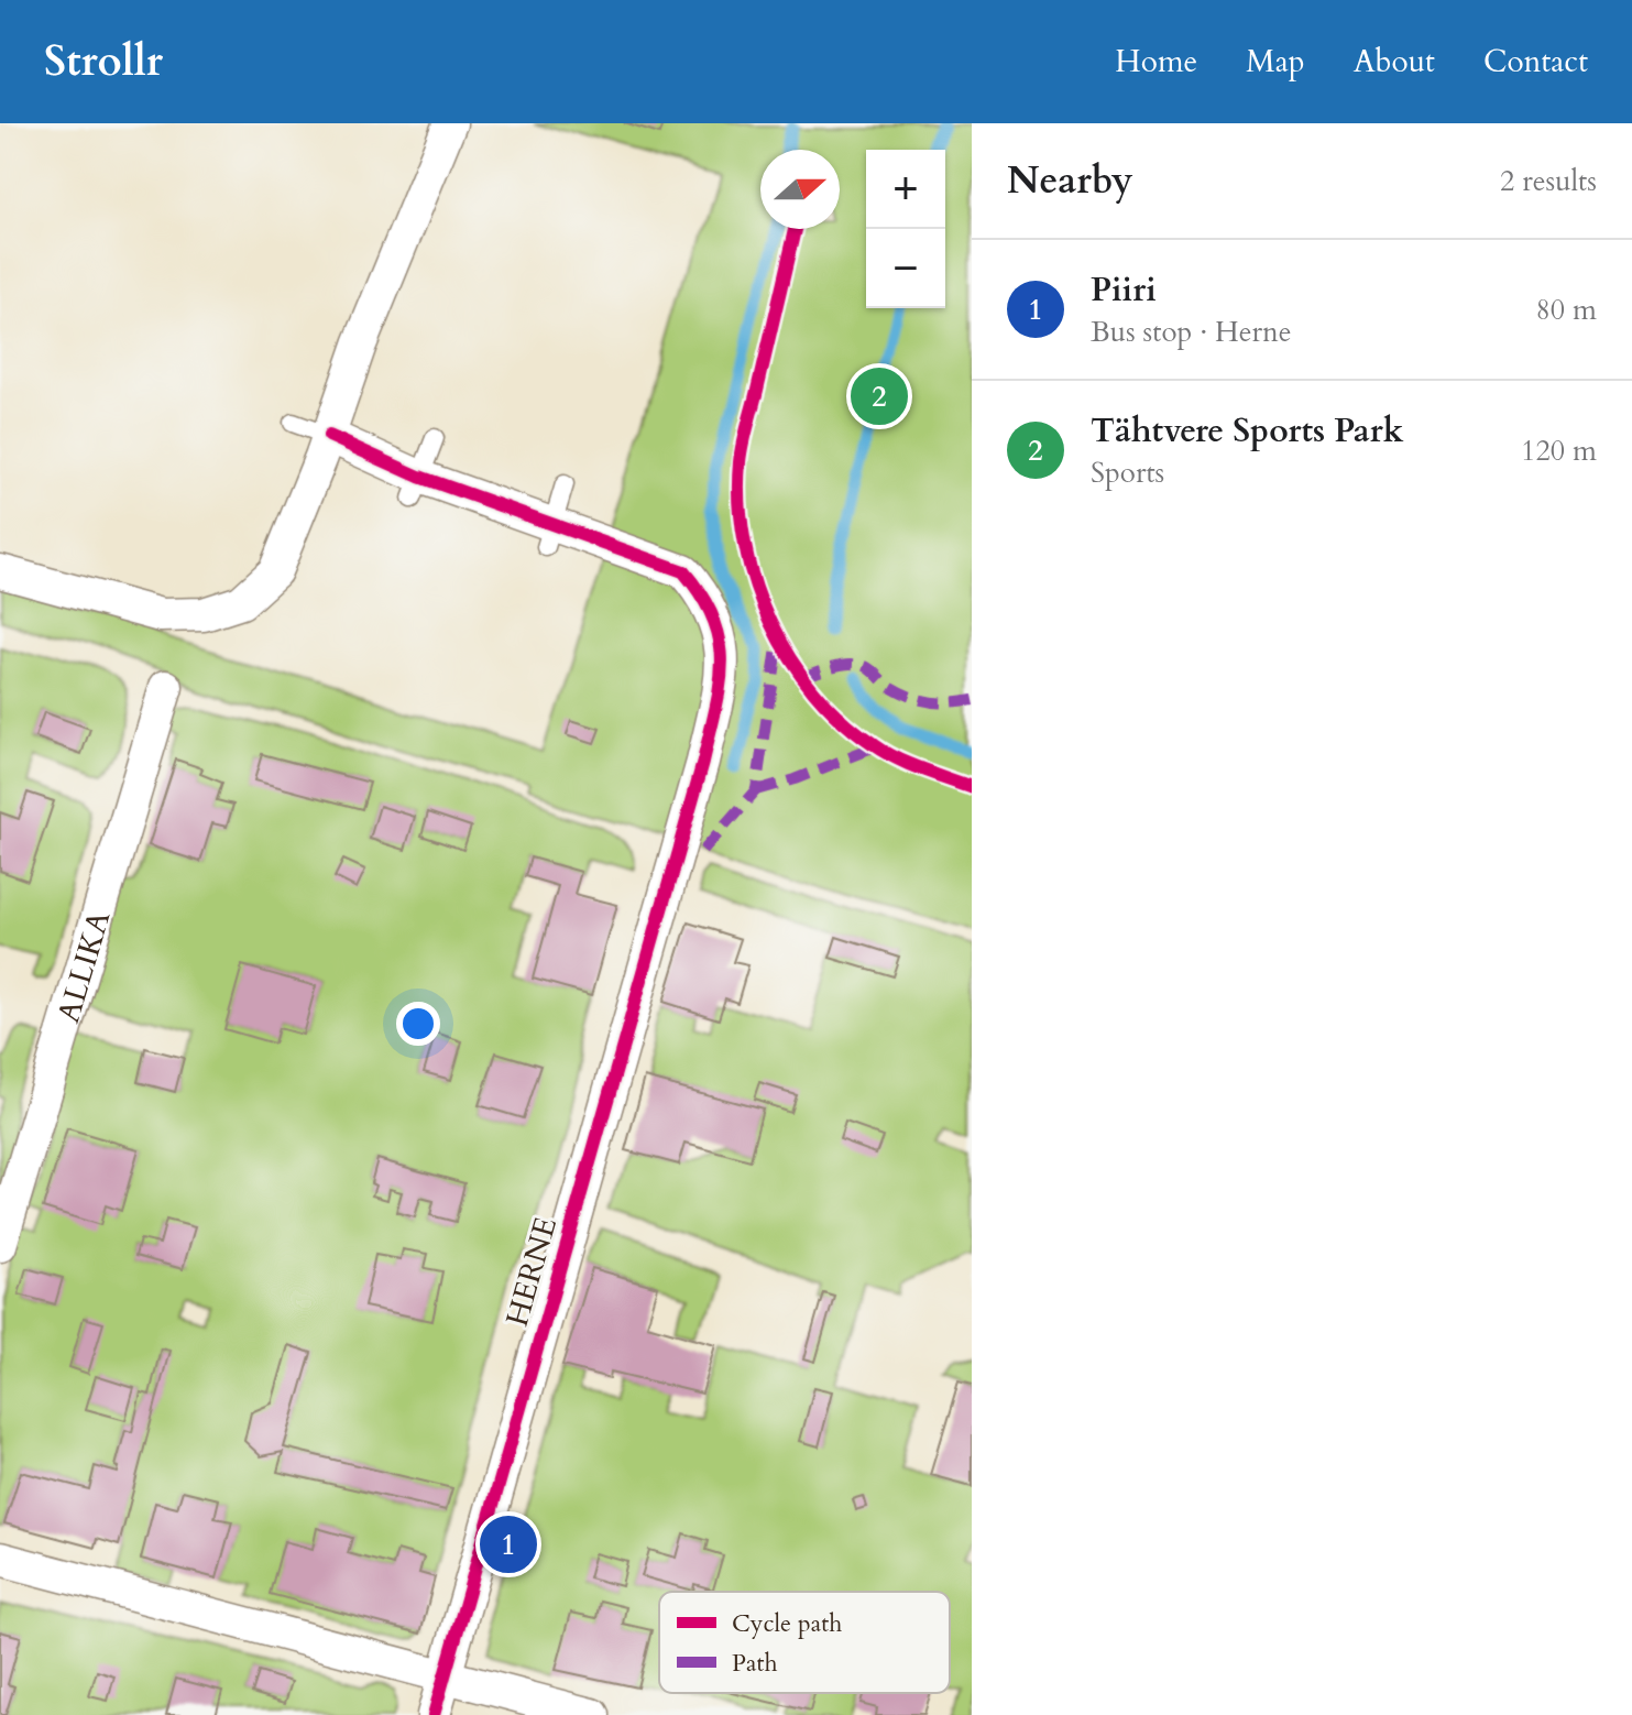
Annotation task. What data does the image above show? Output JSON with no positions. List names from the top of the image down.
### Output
{
  "streets": {
    "street": ["ALLIKA", "HERNE"]
  },
  "legend": ["Cycle path", "Path"],
  "north": "right",
  "page": {
    "header": "Strollr",
    "nav": [
      "Home",
      "Map",
      "About",
      "Contact"
    ],
    "heading": ["Nearby", "2 results"],
    "map_buttons": ["+", "−"],
    "list": [
      {
        "mark": "1",
        "name": "Piiri",
        "note": "Bus stop · Herne",
        "value": "80 m"
      },
      {
        "mark": "2",
        "name": "Tähtvere Sports Park",
        "note": "Sports",
        "value": "120 m"
      }
    ],
    "pins": ["2", "1"]
  }
}
